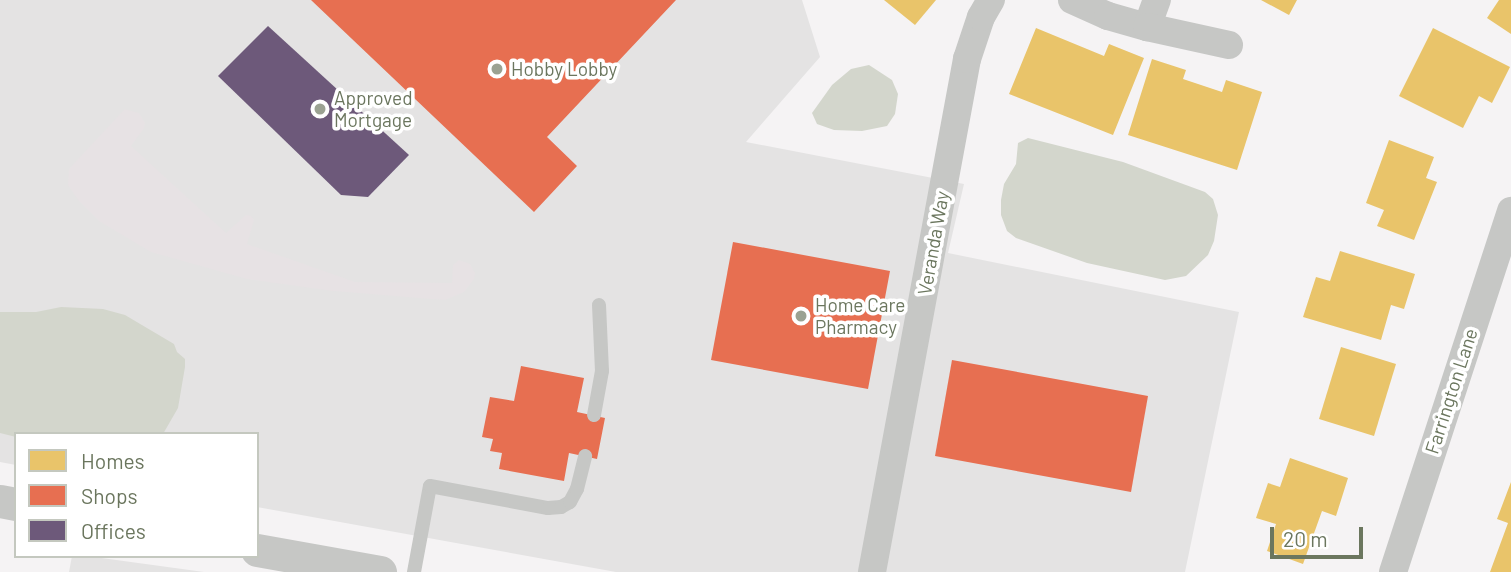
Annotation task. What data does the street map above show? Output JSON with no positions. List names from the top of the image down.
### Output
{
  "streets": {
    "street": ["Veranda Way", "Farrington Lane"]
  },
  "places": ["Hobby Lobby", "Approved Mortgage", "Home Care Pharmacy"],
  "legend": ["Homes", "Shops", "Offices"],
  "scale_bar": "20 m"
}
